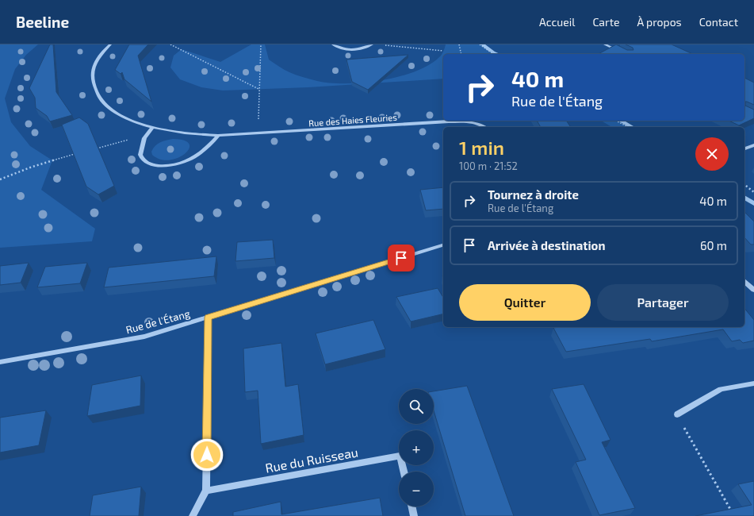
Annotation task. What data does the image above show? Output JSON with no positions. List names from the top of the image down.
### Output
{
  "streets": {
    "street": ["Rue des Haies Fleuries", "Rue de l'Étang", "Rue du Ruisseau"]
  },
  "page": {
    "header": "Beeline",
    "nav": [
      "Accueil",
      "Carte",
      "À propos",
      "Contact"
    ],
    "turn": ["40 m", "Rue de l'Étang"],
    "heading": ["1 min", "100 m · 21:52"],
    "list": [
      {
        "name": "Tournez à droite",
        "note": "Rue de l'Étang",
        "value": "40 m"
      },
      {
        "name": "Arrivée à destination",
        "value": "60 m"
      }
    ],
    "buttons": ["Quitter", "Partager"],
    "map_buttons": ["+", "−"]
  }
}
